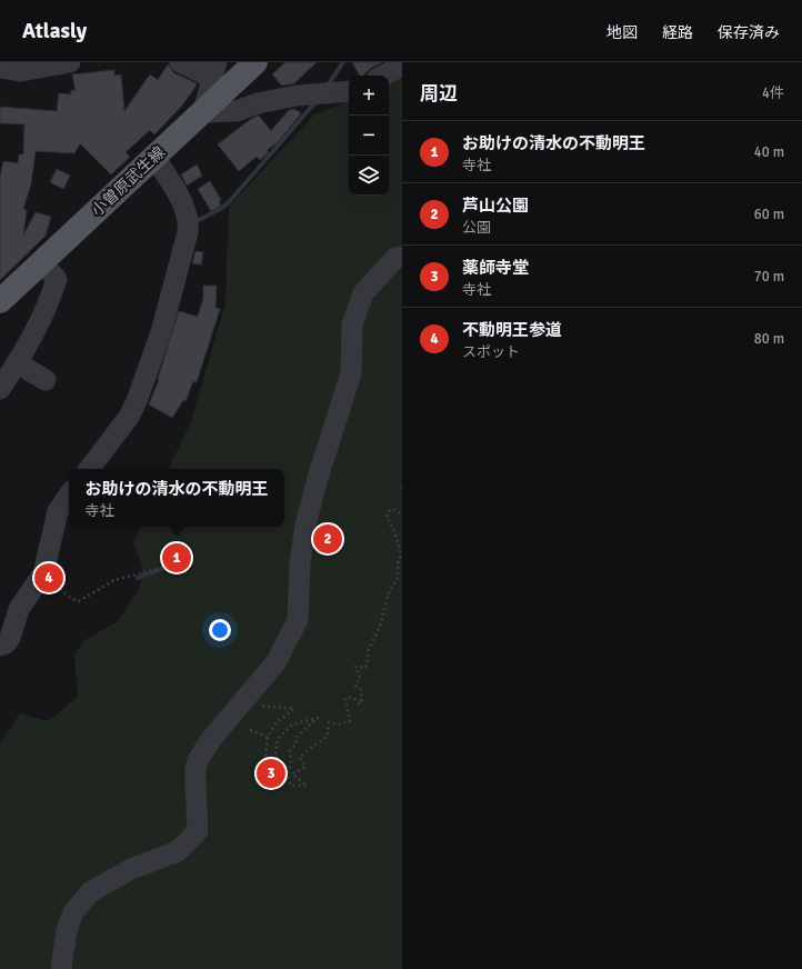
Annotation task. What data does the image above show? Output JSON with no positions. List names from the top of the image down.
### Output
{
  "streets": {
    "main road": ["小曽原武生線"]
  },
  "page": {
    "header": "Atlasly",
    "nav": ["地図", "経路", "保存済み"],
    "heading": ["周辺", "4件"],
    "map_buttons": ["+", "−"],
    "list": [
      {
        "mark": "1",
        "name": "お助けの清水の不動明王",
        "note": "寺社",
        "value": "40 m"
      },
      {
        "mark": "2",
        "name": "芦山公園",
        "note": "公園",
        "value": "60 m"
      },
      {
        "mark": "3",
        "name": "薬師寺堂",
        "note": "寺社",
        "value": "70 m"
      },
      {
        "mark": "4",
        "name": "不動明王参道",
        "note": "スポット",
        "value": "80 m"
      }
    ],
    "popup": ["お助けの清水の不動明王", "寺社"],
    "pins": [
      "2",
      "1",
      "4",
      "3"
    ]
  }
}
